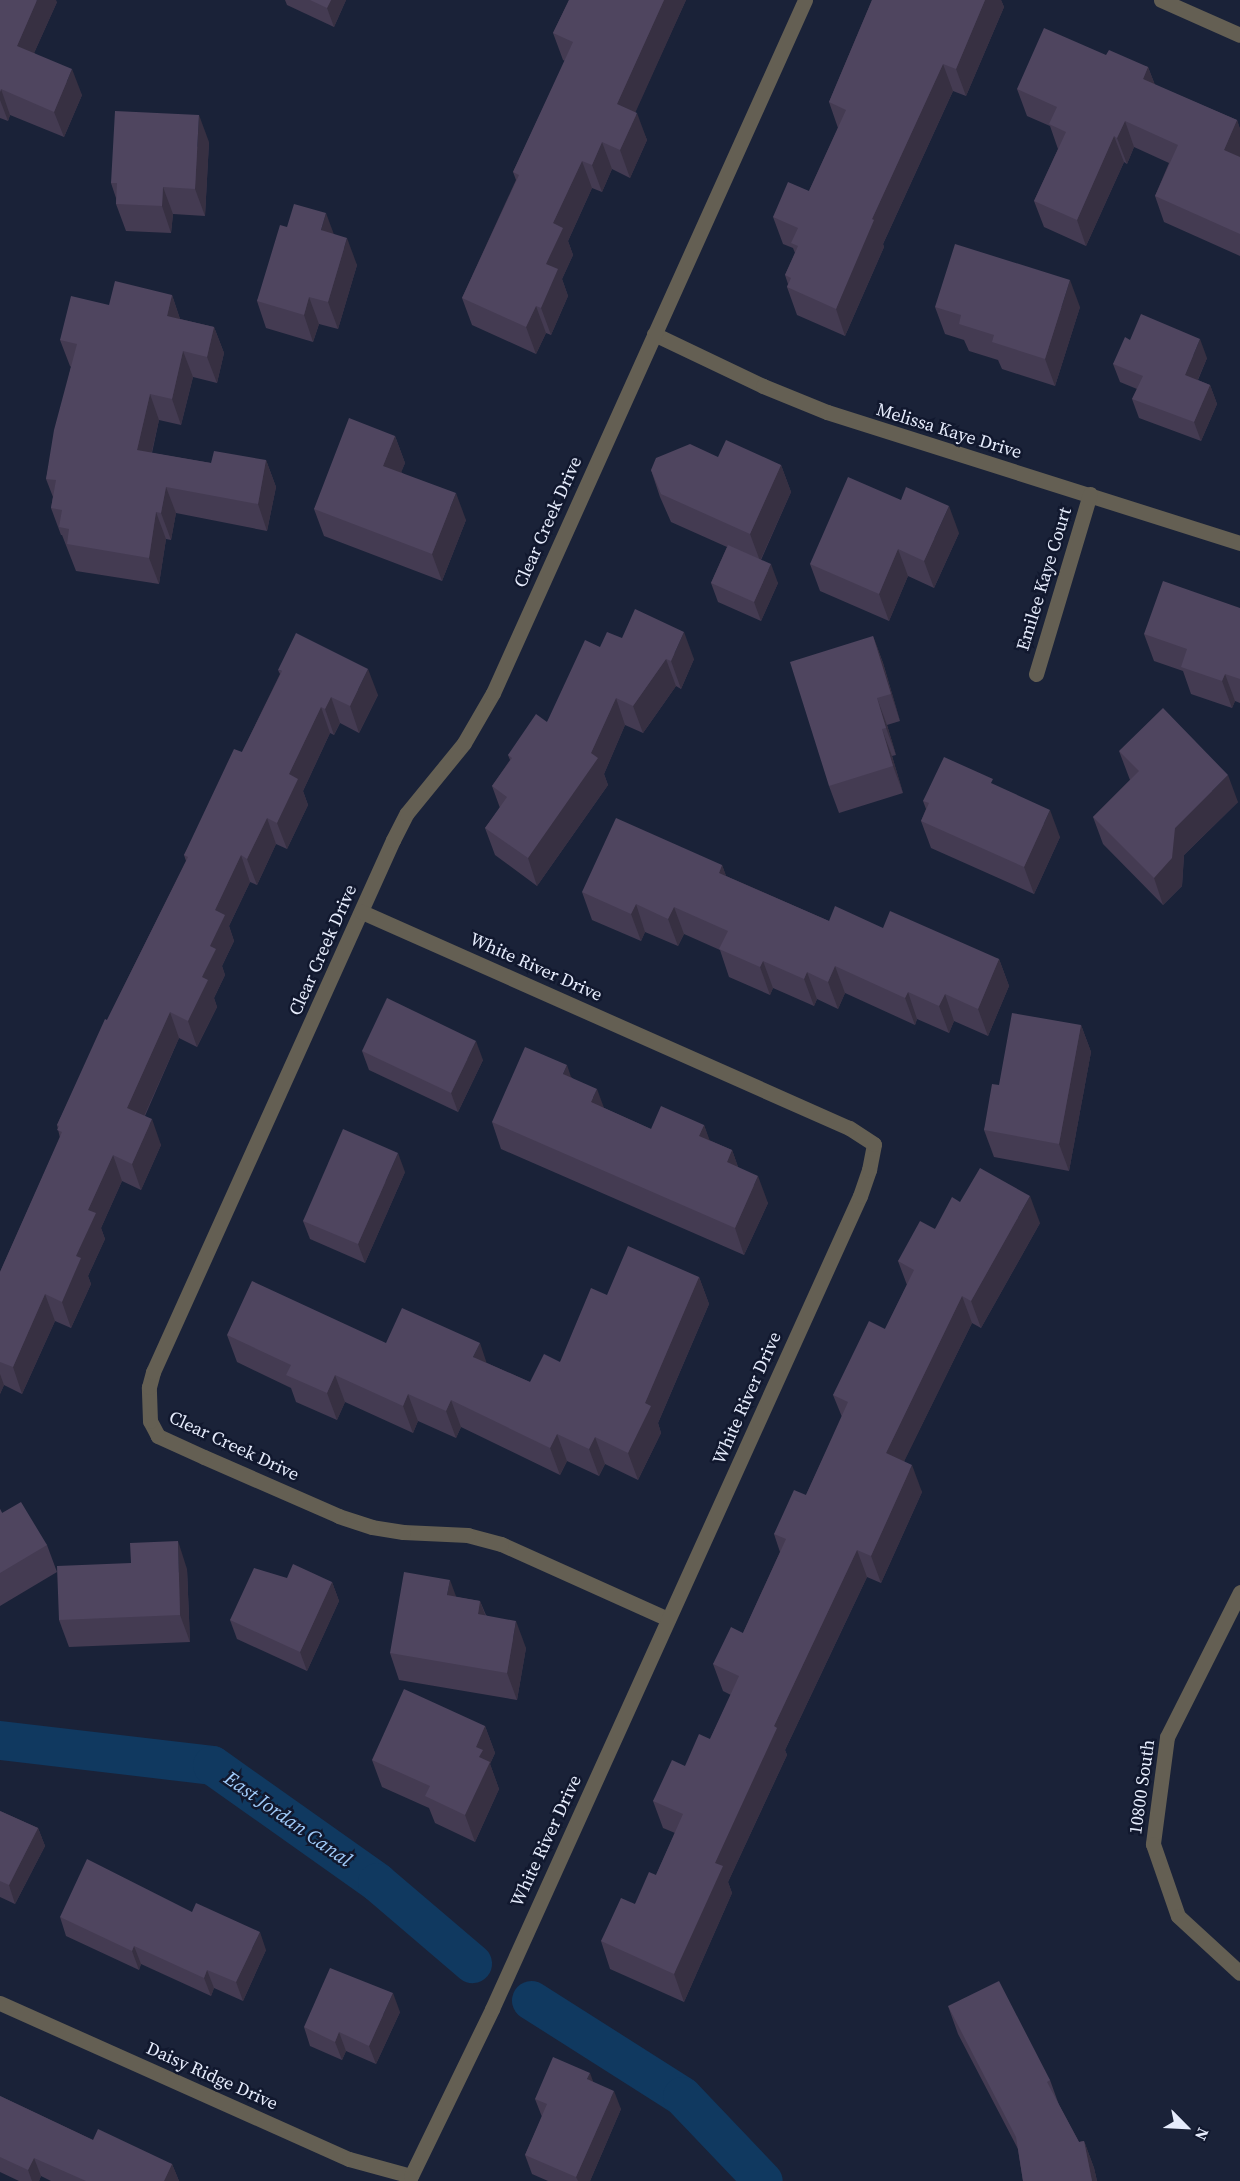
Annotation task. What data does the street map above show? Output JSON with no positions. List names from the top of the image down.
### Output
{
  "streets": {
    "street": [
      "Melissa Kaye Drive",
      "Clear Creek Drive",
      "Emilee Kaye Court",
      "White River Drive",
      "10800 South",
      "Daisy Ridge Drive"
    ]
  },
  "crossings": [
    ["Melissa Kaye Drive", "Clear Creek Drive"],
    ["Melissa Kaye Drive", "Emilee Kaye Court"],
    ["Clear Creek Drive", "White River Drive"],
    ["White River Drive", "Daisy Ridge Drive"]
  ],
  "water": ["East Jordan Canal"],
  "north": "bottom right"
}
